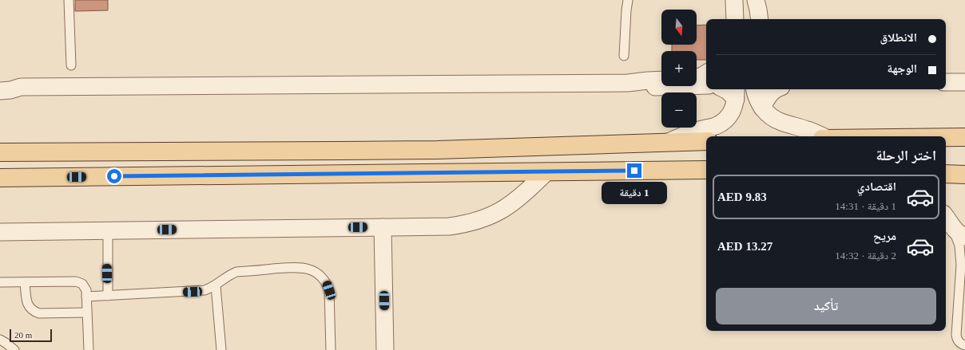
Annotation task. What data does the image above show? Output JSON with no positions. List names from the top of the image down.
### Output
{
  "scale_bar": "20 m",
  "north": "bottom",
  "page": {
    "map_buttons": ["+", "−"],
    "banner": ["الانطلاق", "الوجهة"],
    "heading": "اختر الرحلة",
    "list": [
      {
        "name": "اقتصادي",
        "note": "1 دقيقة · 14:31",
        "value": "AED 9.83"
      },
      {
        "name": "مريح",
        "note": "2 دقيقة · 14:32",
        "value": "AED 13.27"
      }
    ],
    "bubble": "1 دقيقة",
    "buttons": "تأكيد",
    "scale": "20 m"
  }
}
